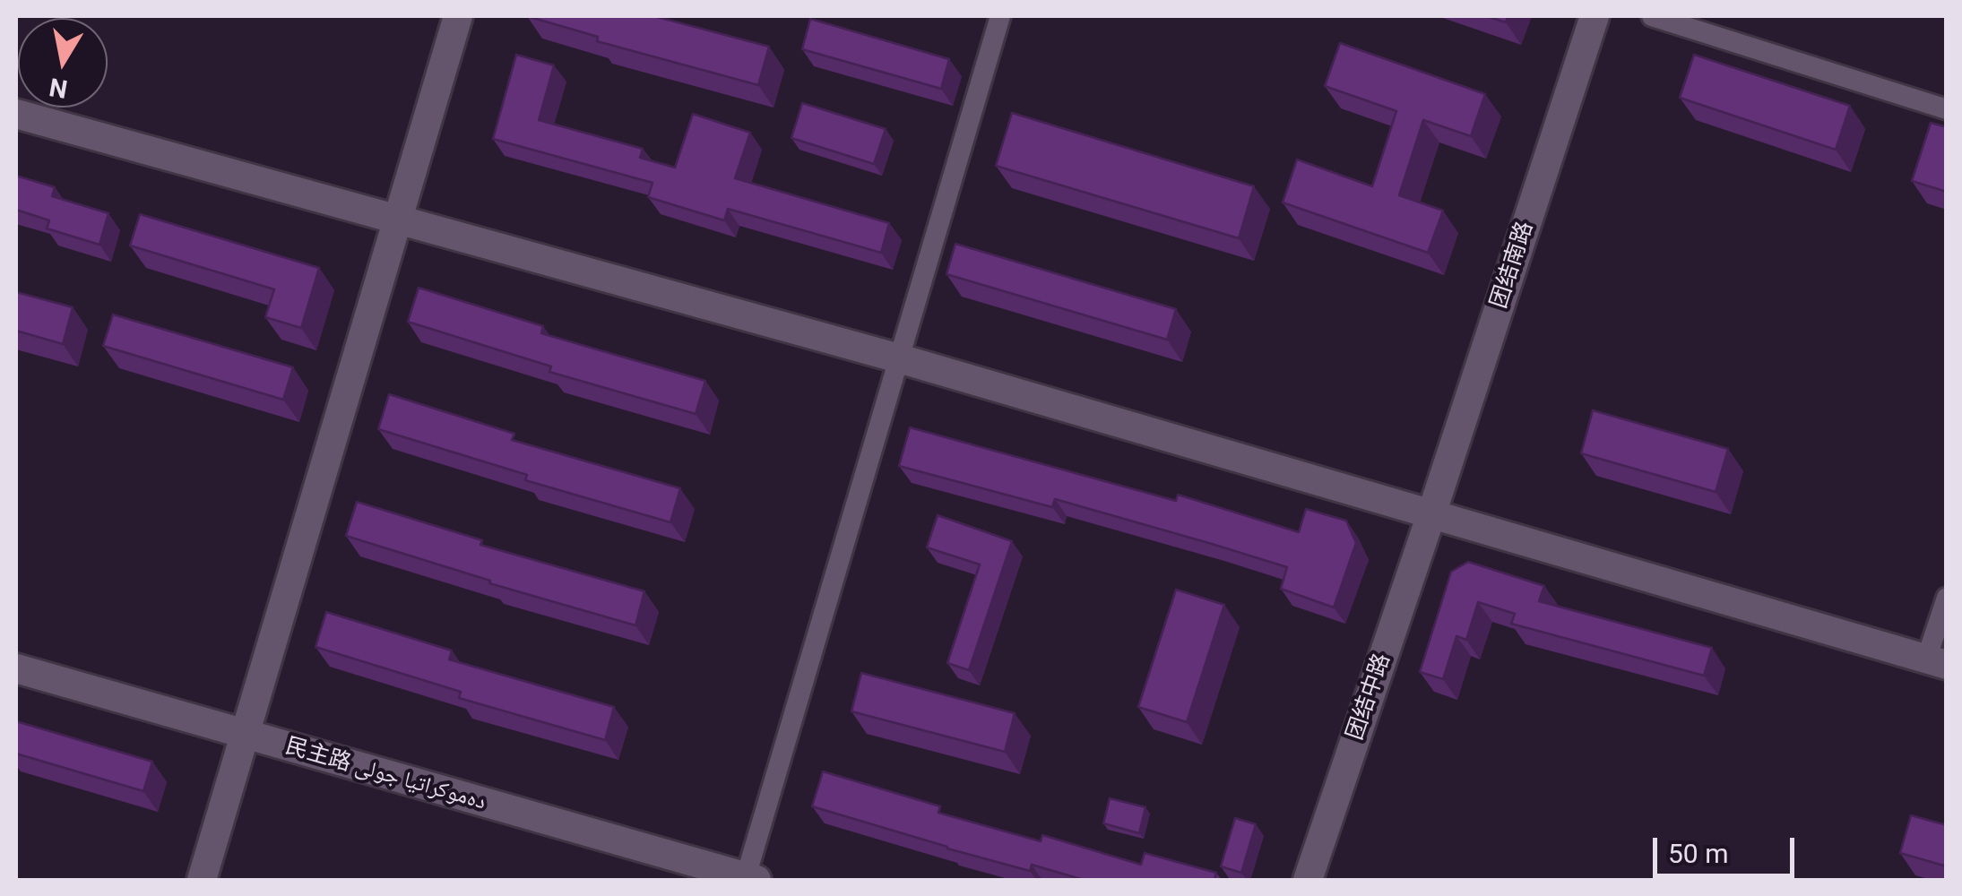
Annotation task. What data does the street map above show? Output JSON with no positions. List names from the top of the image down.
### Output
{
  "streets": {
    "street": ["团结南路", "团结中路", "民主路 دەموكراتيا جولى"]
  },
  "crossings": [
    ["团结南路", "团结中路"]
  ],
  "scale_bar": "50 m",
  "north": "bottom"
}
